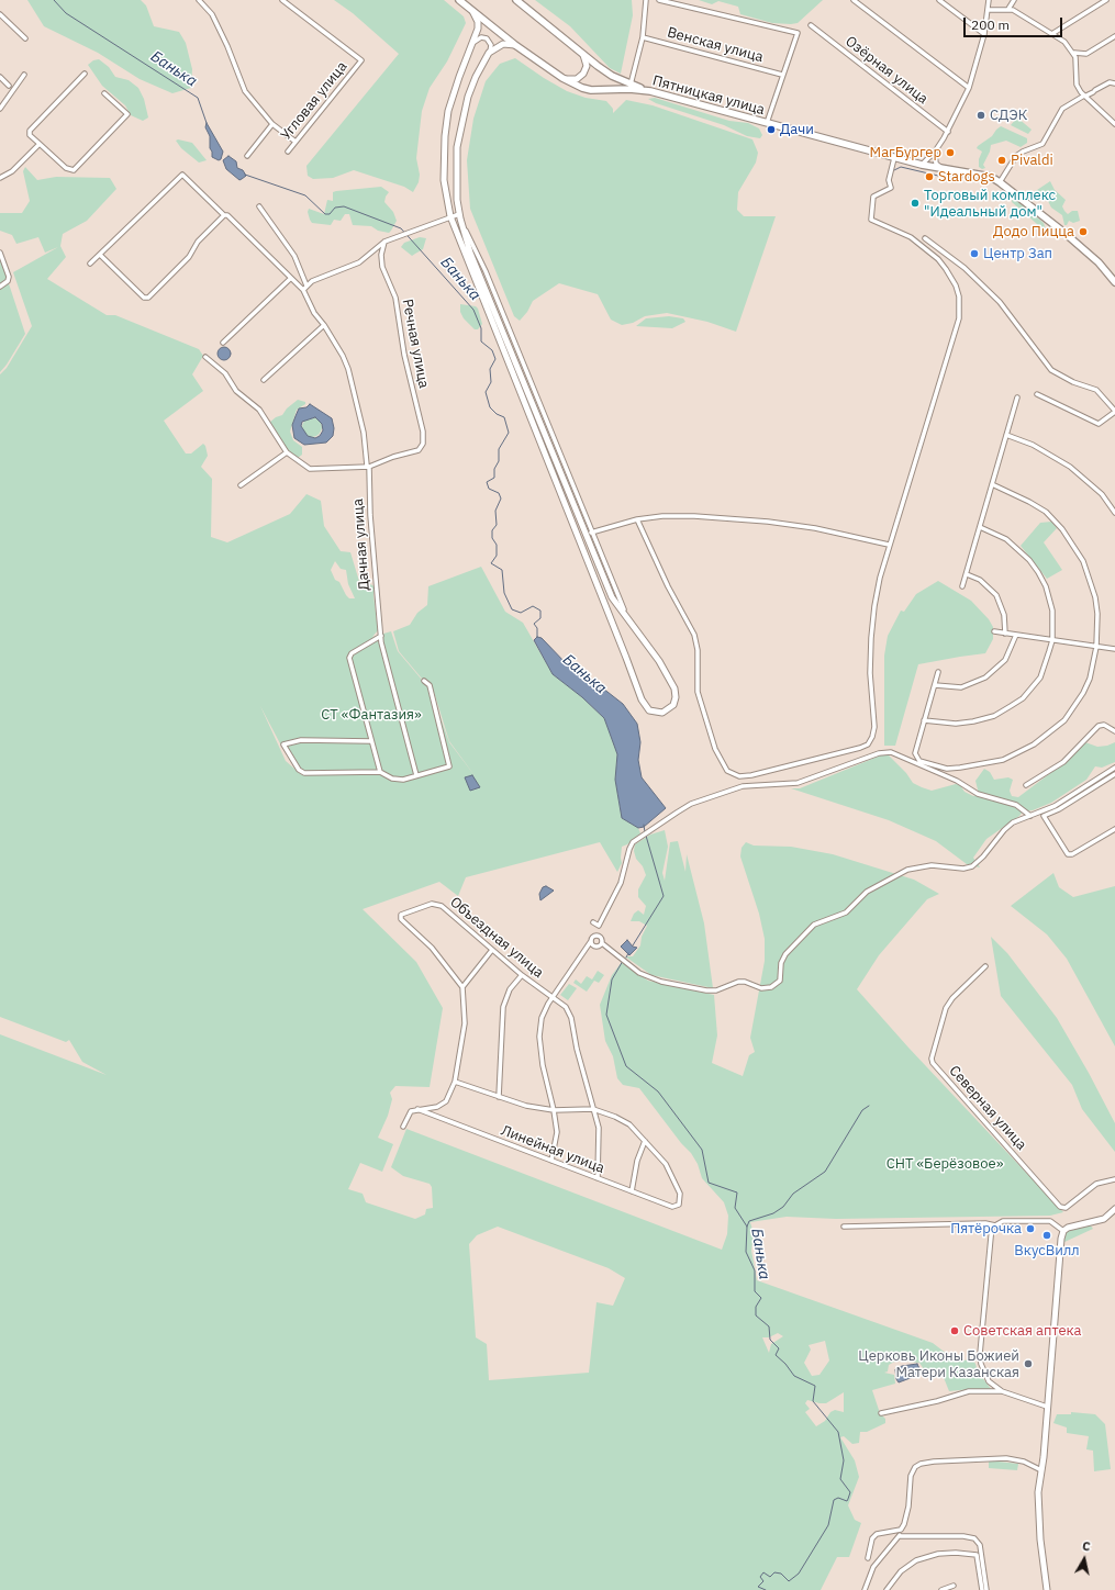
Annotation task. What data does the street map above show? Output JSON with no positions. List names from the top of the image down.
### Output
{
  "streets": {
    "main road": ["Пятницкая улица"],
    "street": [
      "Венская улица",
      "Озёрная улица",
      "Угловая улица",
      "Речная улица",
      "Дачная улица",
      "Объездная улица",
      "Северная улица",
      "Линейная улица"
    ]
  },
  "crossings": [
    ["Речная улица", "Дачная улица"],
    ["Объездная улица", "Линейная улица"]
  ],
  "water": ["Банька"],
  "parks": ["СТ «Фантазия»", "СНТ «Берёзовое»"],
  "places": [
    "СДЭК",
    "Дачи",
    "МагБургер",
    "Pivaldi",
    "Stardogs",
    "Торговый комплекс \"Идеальный дом\"",
    "Додо Пицца",
    "Центр Зап",
    "Пятёрочка",
    "ВкусВилл",
    "Советская аптека",
    "Церковь Иконы Божией Матери Казанская"
  ],
  "scale_bar": "200 m",
  "north": "top"
}
